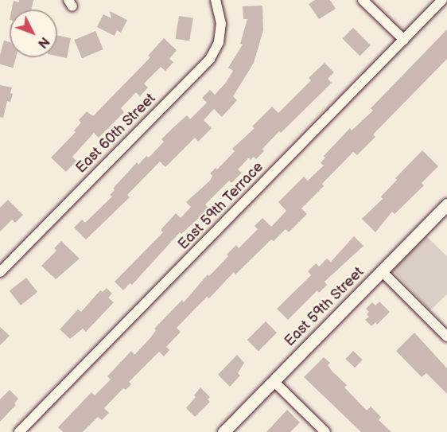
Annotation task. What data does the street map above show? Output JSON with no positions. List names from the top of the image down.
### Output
{
  "streets": {
    "street": ["East 60th Street", "East 59th Terrace", "East 59th Street"]
  },
  "north": "bottom right"
}
